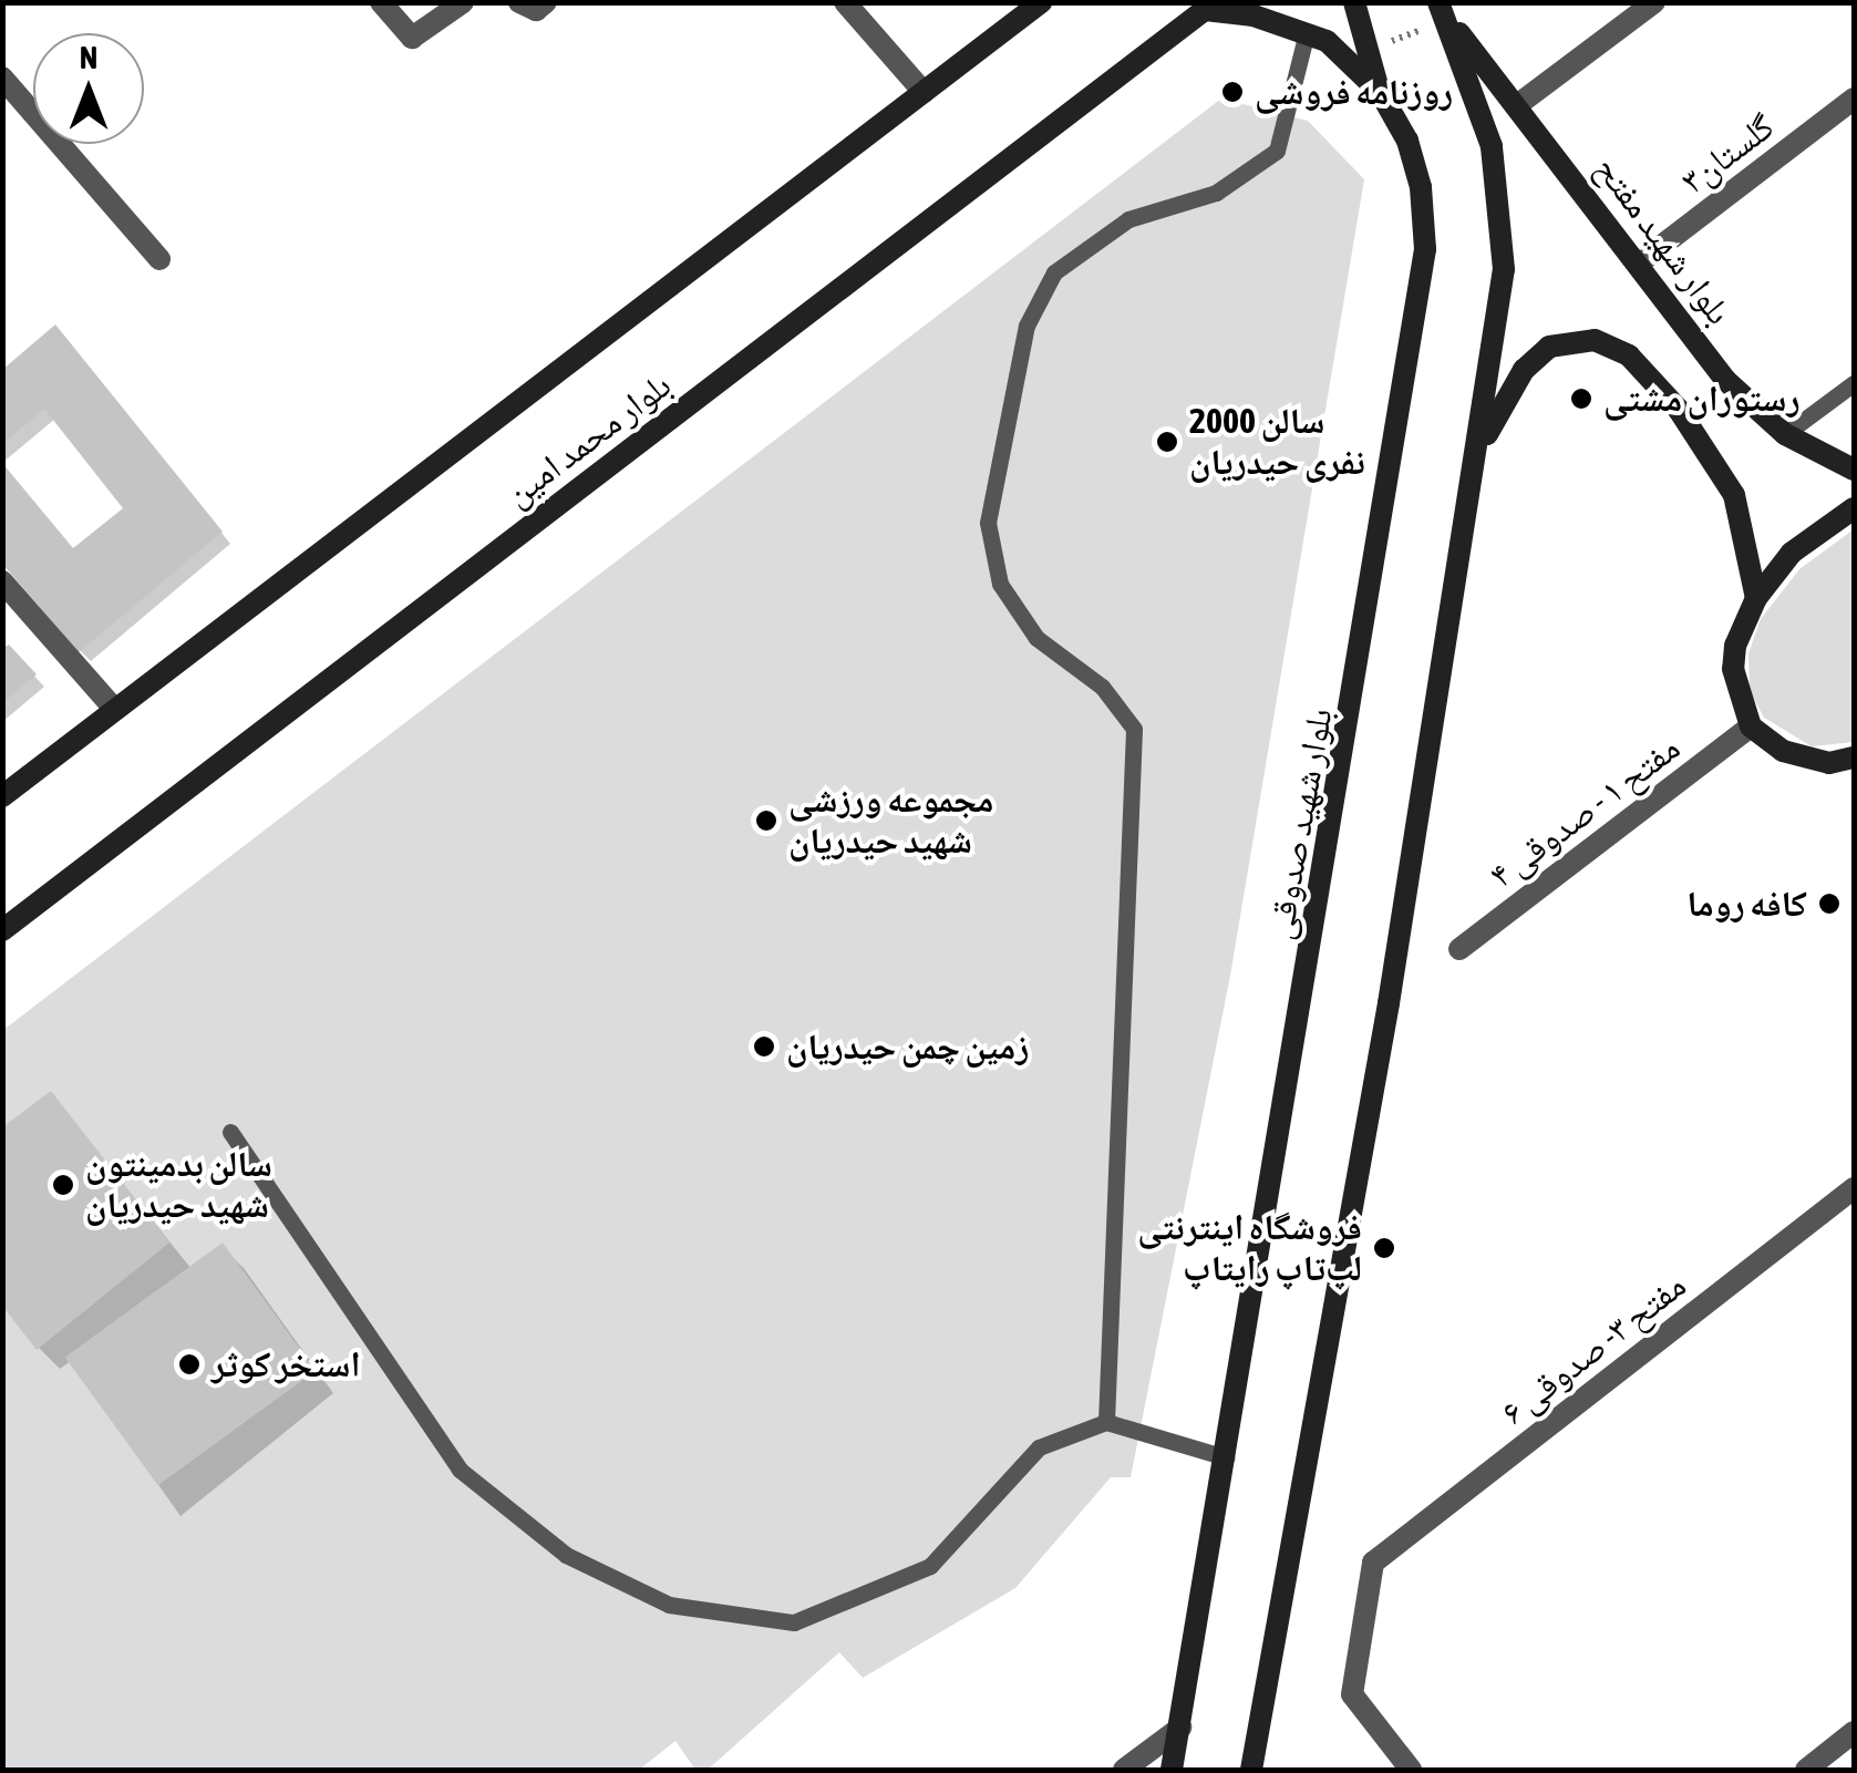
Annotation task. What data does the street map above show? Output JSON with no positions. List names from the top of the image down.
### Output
{
  "streets": {
    "main road": ["بلوار شهید مفتح", "بلوار محمد امین", "بلوار شهید صدوقی"],
    "street": ["گلستان۳", "مفتح ۱ - صدوقی ۴", "مفتح ۳- صدوقی ۶"]
  },
  "crossings": [
    ["گلستان۳", "بلوار شهید مفتح"],
    ["بلوار محمد امین", "بلوار شهید صدوقی"]
  ],
  "places": [
    "روزنامه فروشی",
    "رستوران مشتی",
    "سالن 2000 نفری حیدریان",
    "مجموعه ورزشی شهید حیدریان",
    "کافه روما",
    "زمین چمن حیدریان",
    "سالن بدمینتون شهید حیدریان",
    "فروشگاه اینترنتی لپ‌تاپ رایتاپ",
    "استخر کوثر"
  ],
  "north": "top"
}
